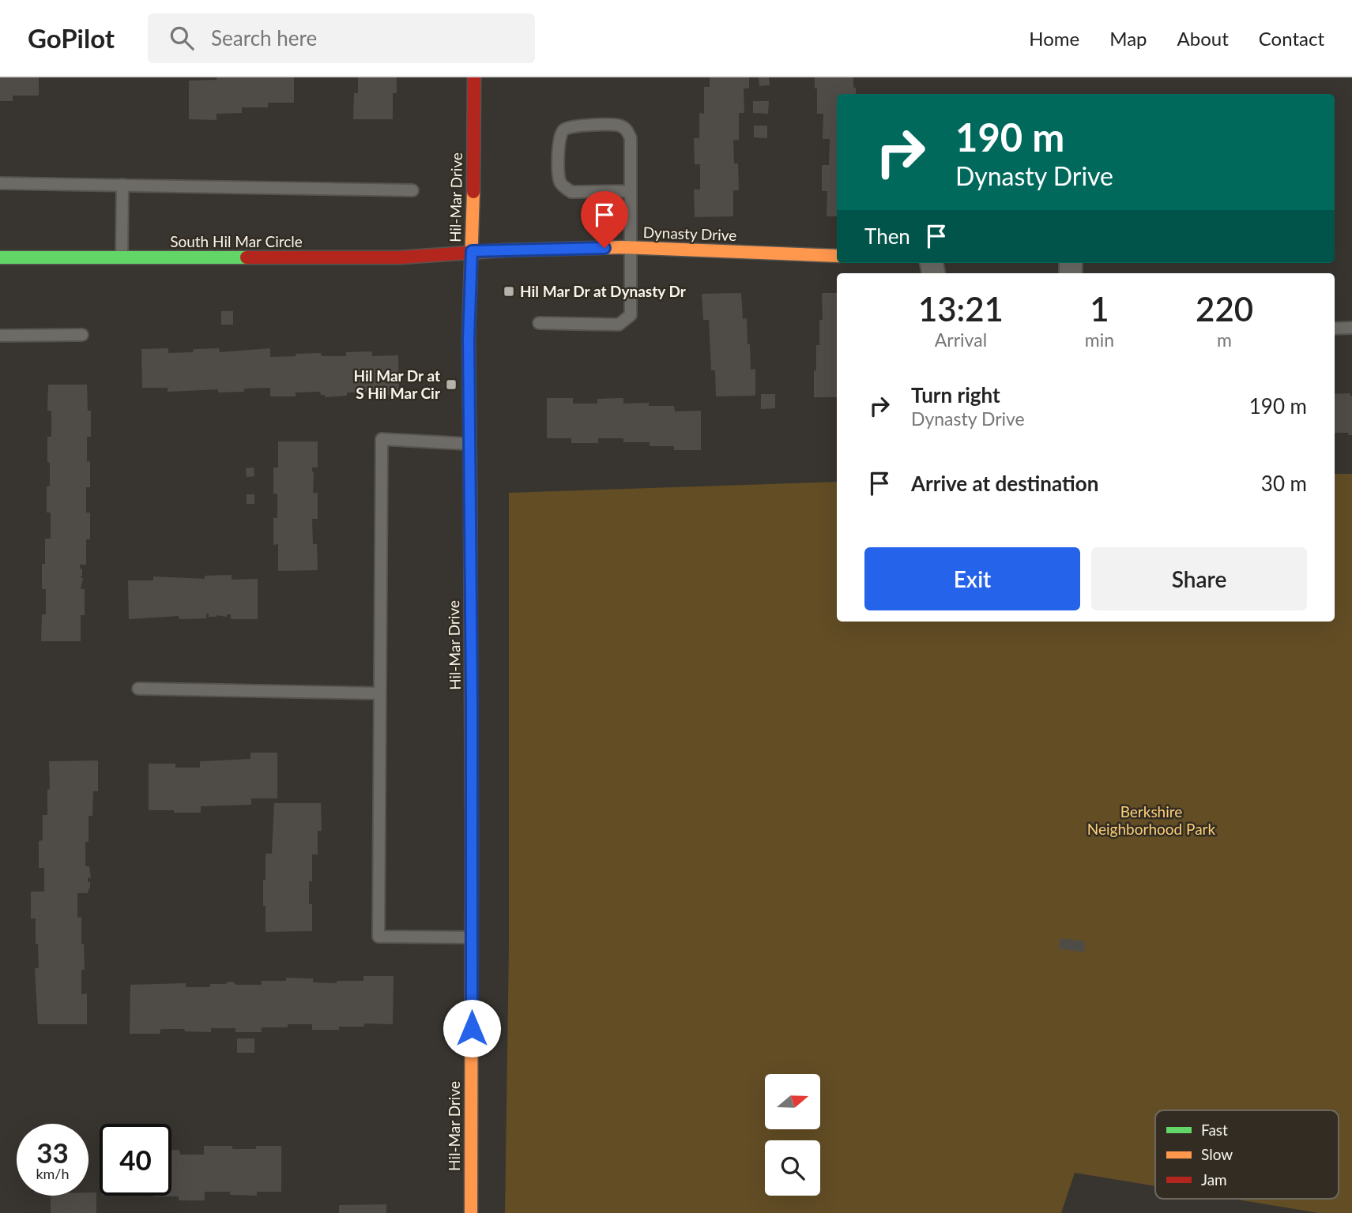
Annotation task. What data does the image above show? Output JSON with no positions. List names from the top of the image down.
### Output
{
  "streets": {
    "street": ["Hil-Mar Drive", "Dynasty Drive", "South Hil Mar Circle"]
  },
  "crossings": [
    ["Hil-Mar Drive", "Dynasty Drive"],
    ["Hil-Mar Drive", "South Hil Mar Circle"],
    ["Dynasty Drive", "South Hil Mar Circle"]
  ],
  "parks": ["Berkshire Neighborhood Park"],
  "places": {
    "transit": ["Hil Mar Dr at Dynasty Dr", "Hil Mar Dr at S Hil Mar Cir"]
  },
  "legend": ["Fast", "Slow", "Jam"],
  "north": "right",
  "page": {
    "header": "GoPilot",
    "search": "Search here",
    "nav": [
      "Home",
      "Map",
      "About",
      "Contact"
    ],
    "turn": ["190 m", "Dynasty Drive"],
    "then": "Then",
    "eta": [
      "13:21",
      "Arrival",
      "1",
      "min",
      "220",
      "m"
    ],
    "list": [
      {
        "name": "Turn right",
        "note": "Dynasty Drive",
        "value": "190 m"
      },
      {
        "name": "Arrive at destination",
        "value": "30 m"
      }
    ],
    "buttons": ["Exit", "Share"],
    "speed": "33 km/h",
    "limit": "40"
  }
}
